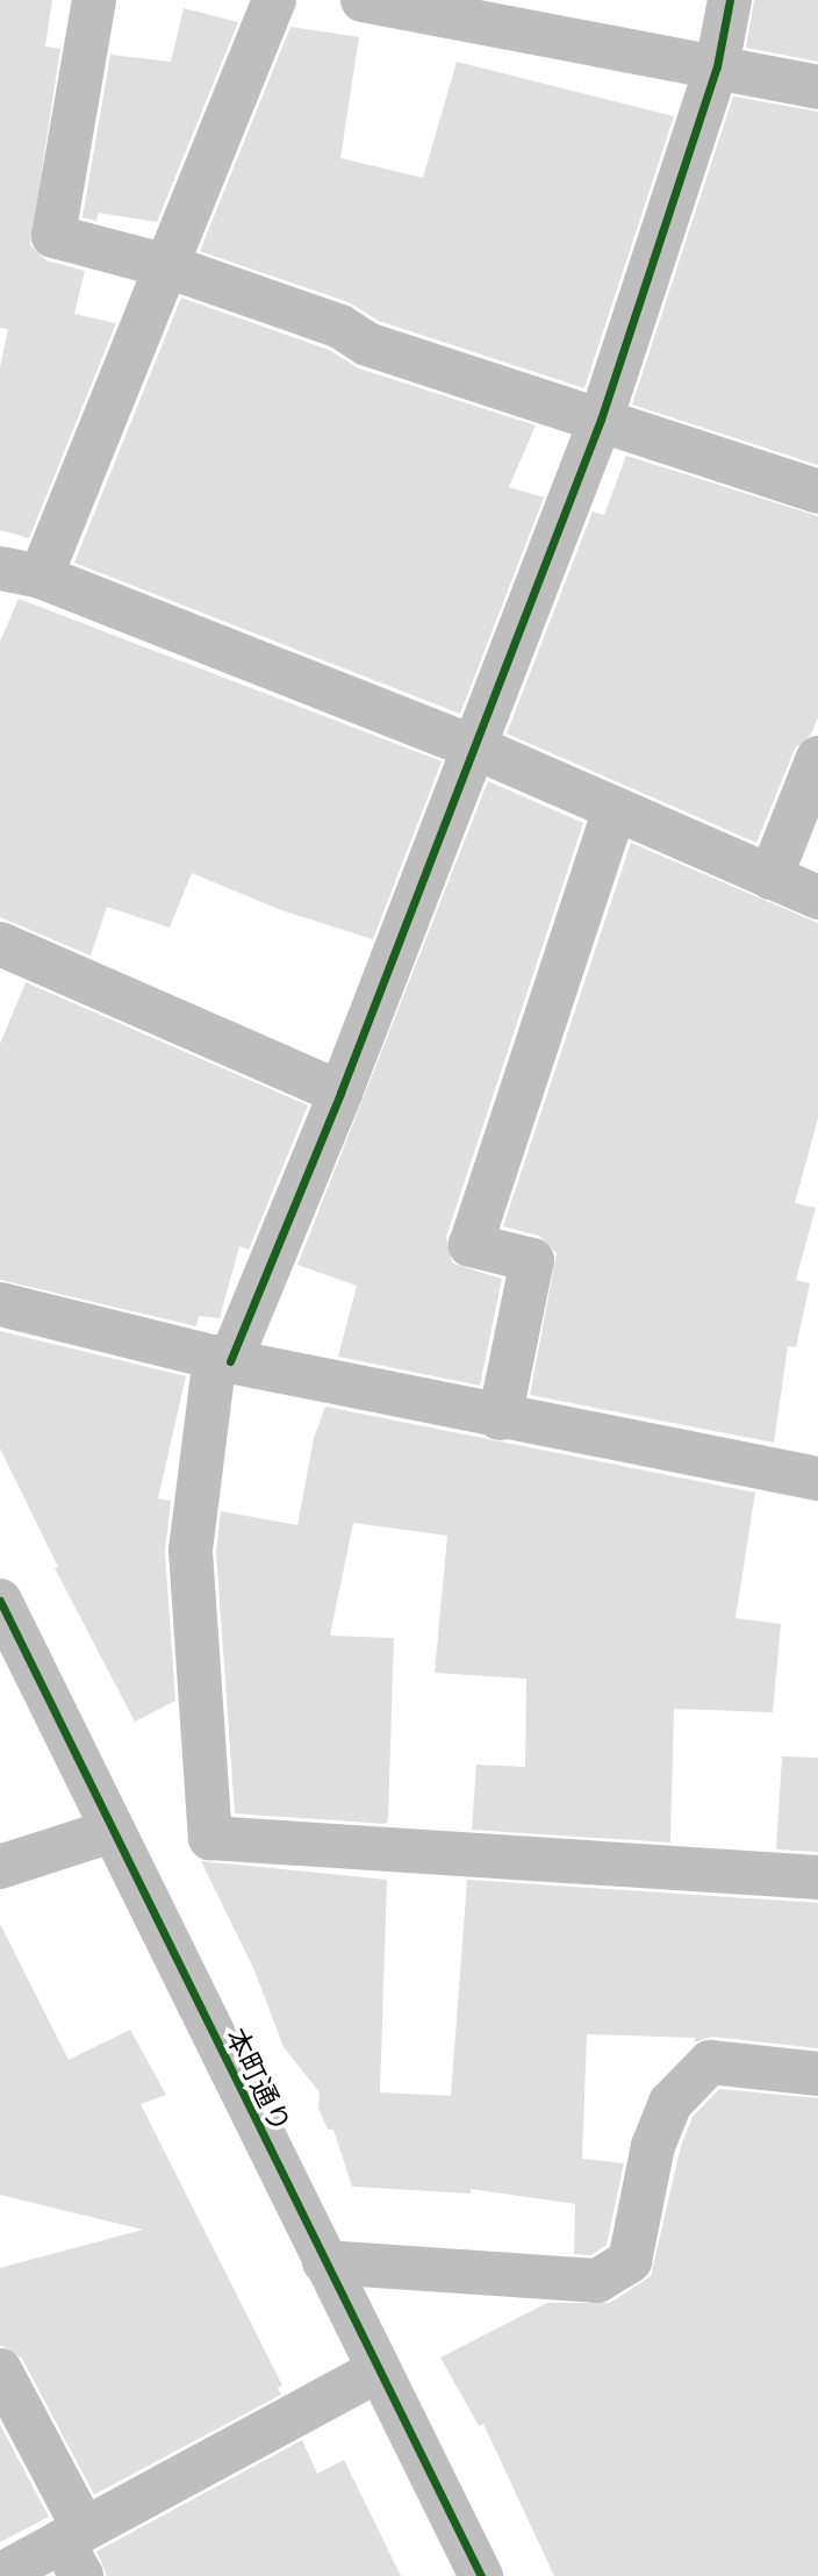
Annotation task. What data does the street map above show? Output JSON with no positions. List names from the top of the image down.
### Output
{
  "streets": {
    "street": ["本町通り"]
  }
}
